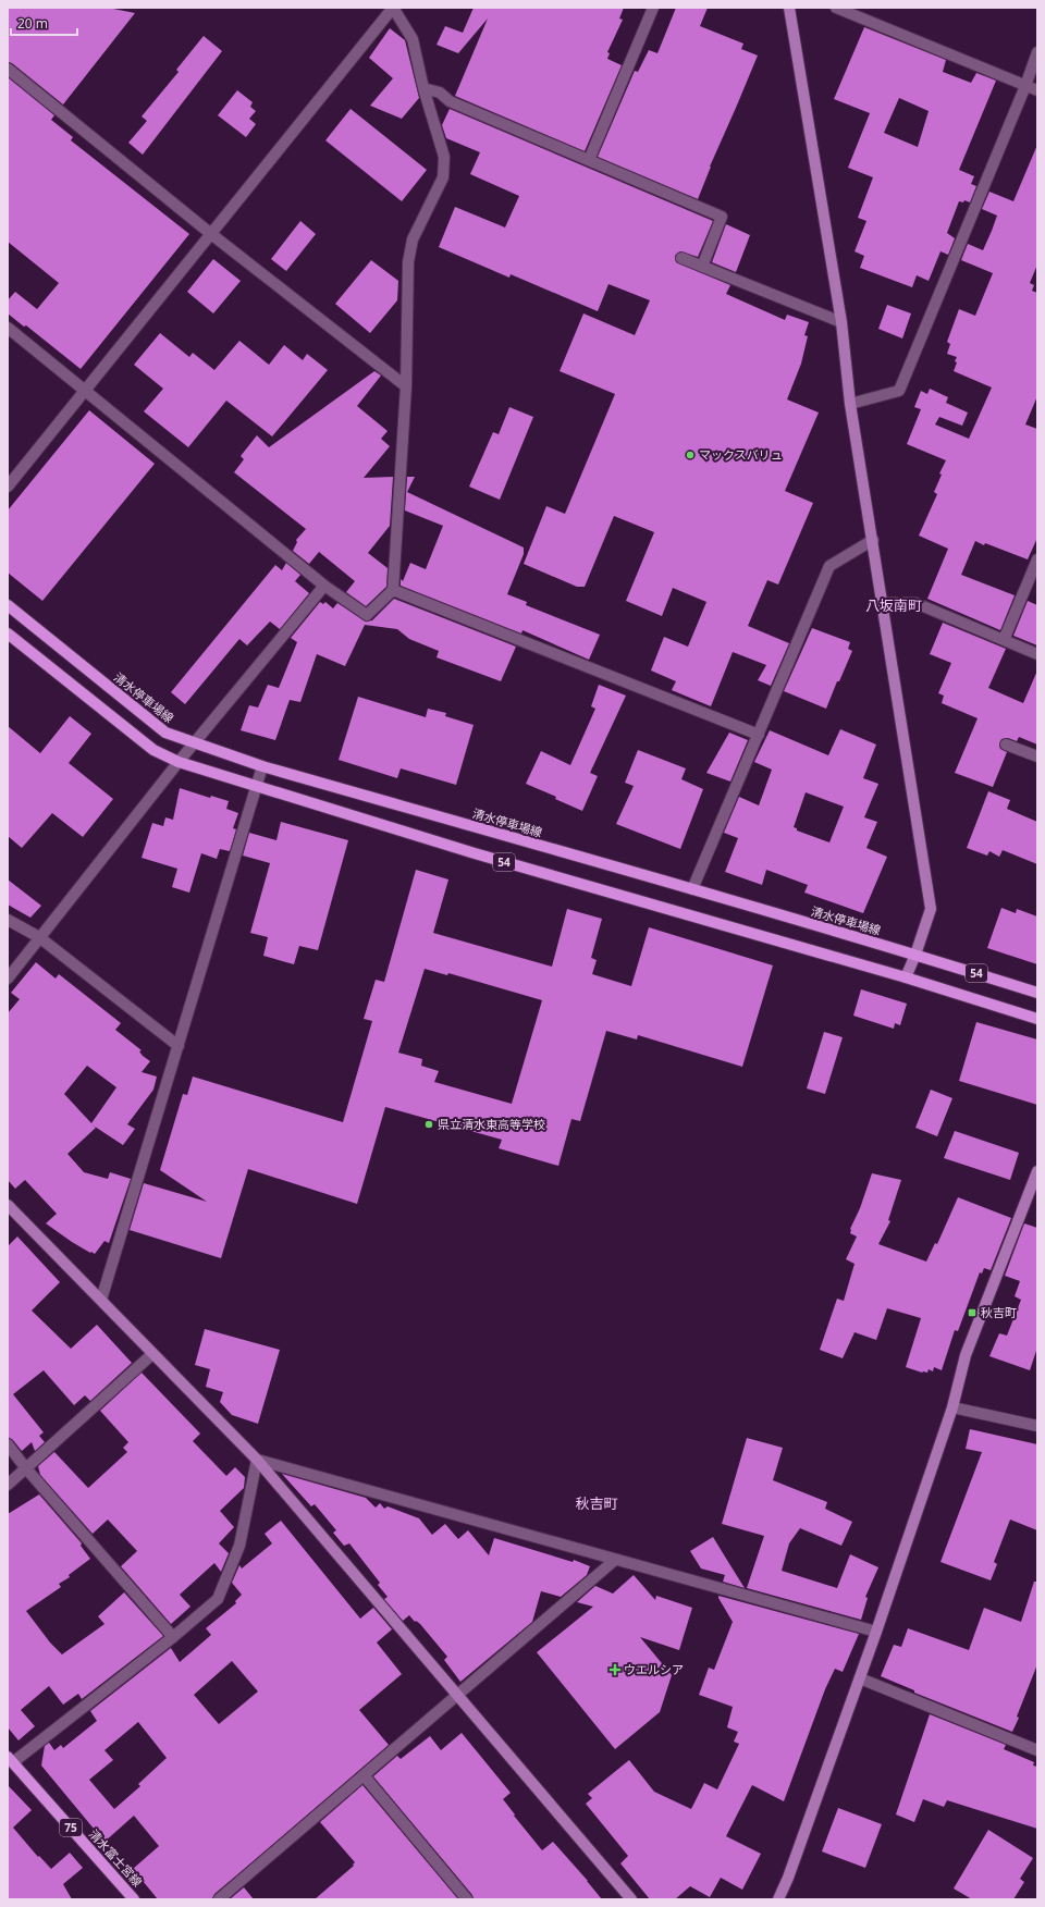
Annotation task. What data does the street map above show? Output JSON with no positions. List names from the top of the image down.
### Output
{
  "streets": {
    "main road": [
      "清水停車場線",
      "54",
      "75",
      "清水富士宮線"
    ]
  },
  "districts": ["八坂南町", "秋吉町"],
  "places": {
    "other": ["マックスバリュ", "県立清水東高等学校"],
    "transit": ["秋吉町"],
    "health": ["ウエルシア"]
  },
  "scale_bar": "20 m"
}
